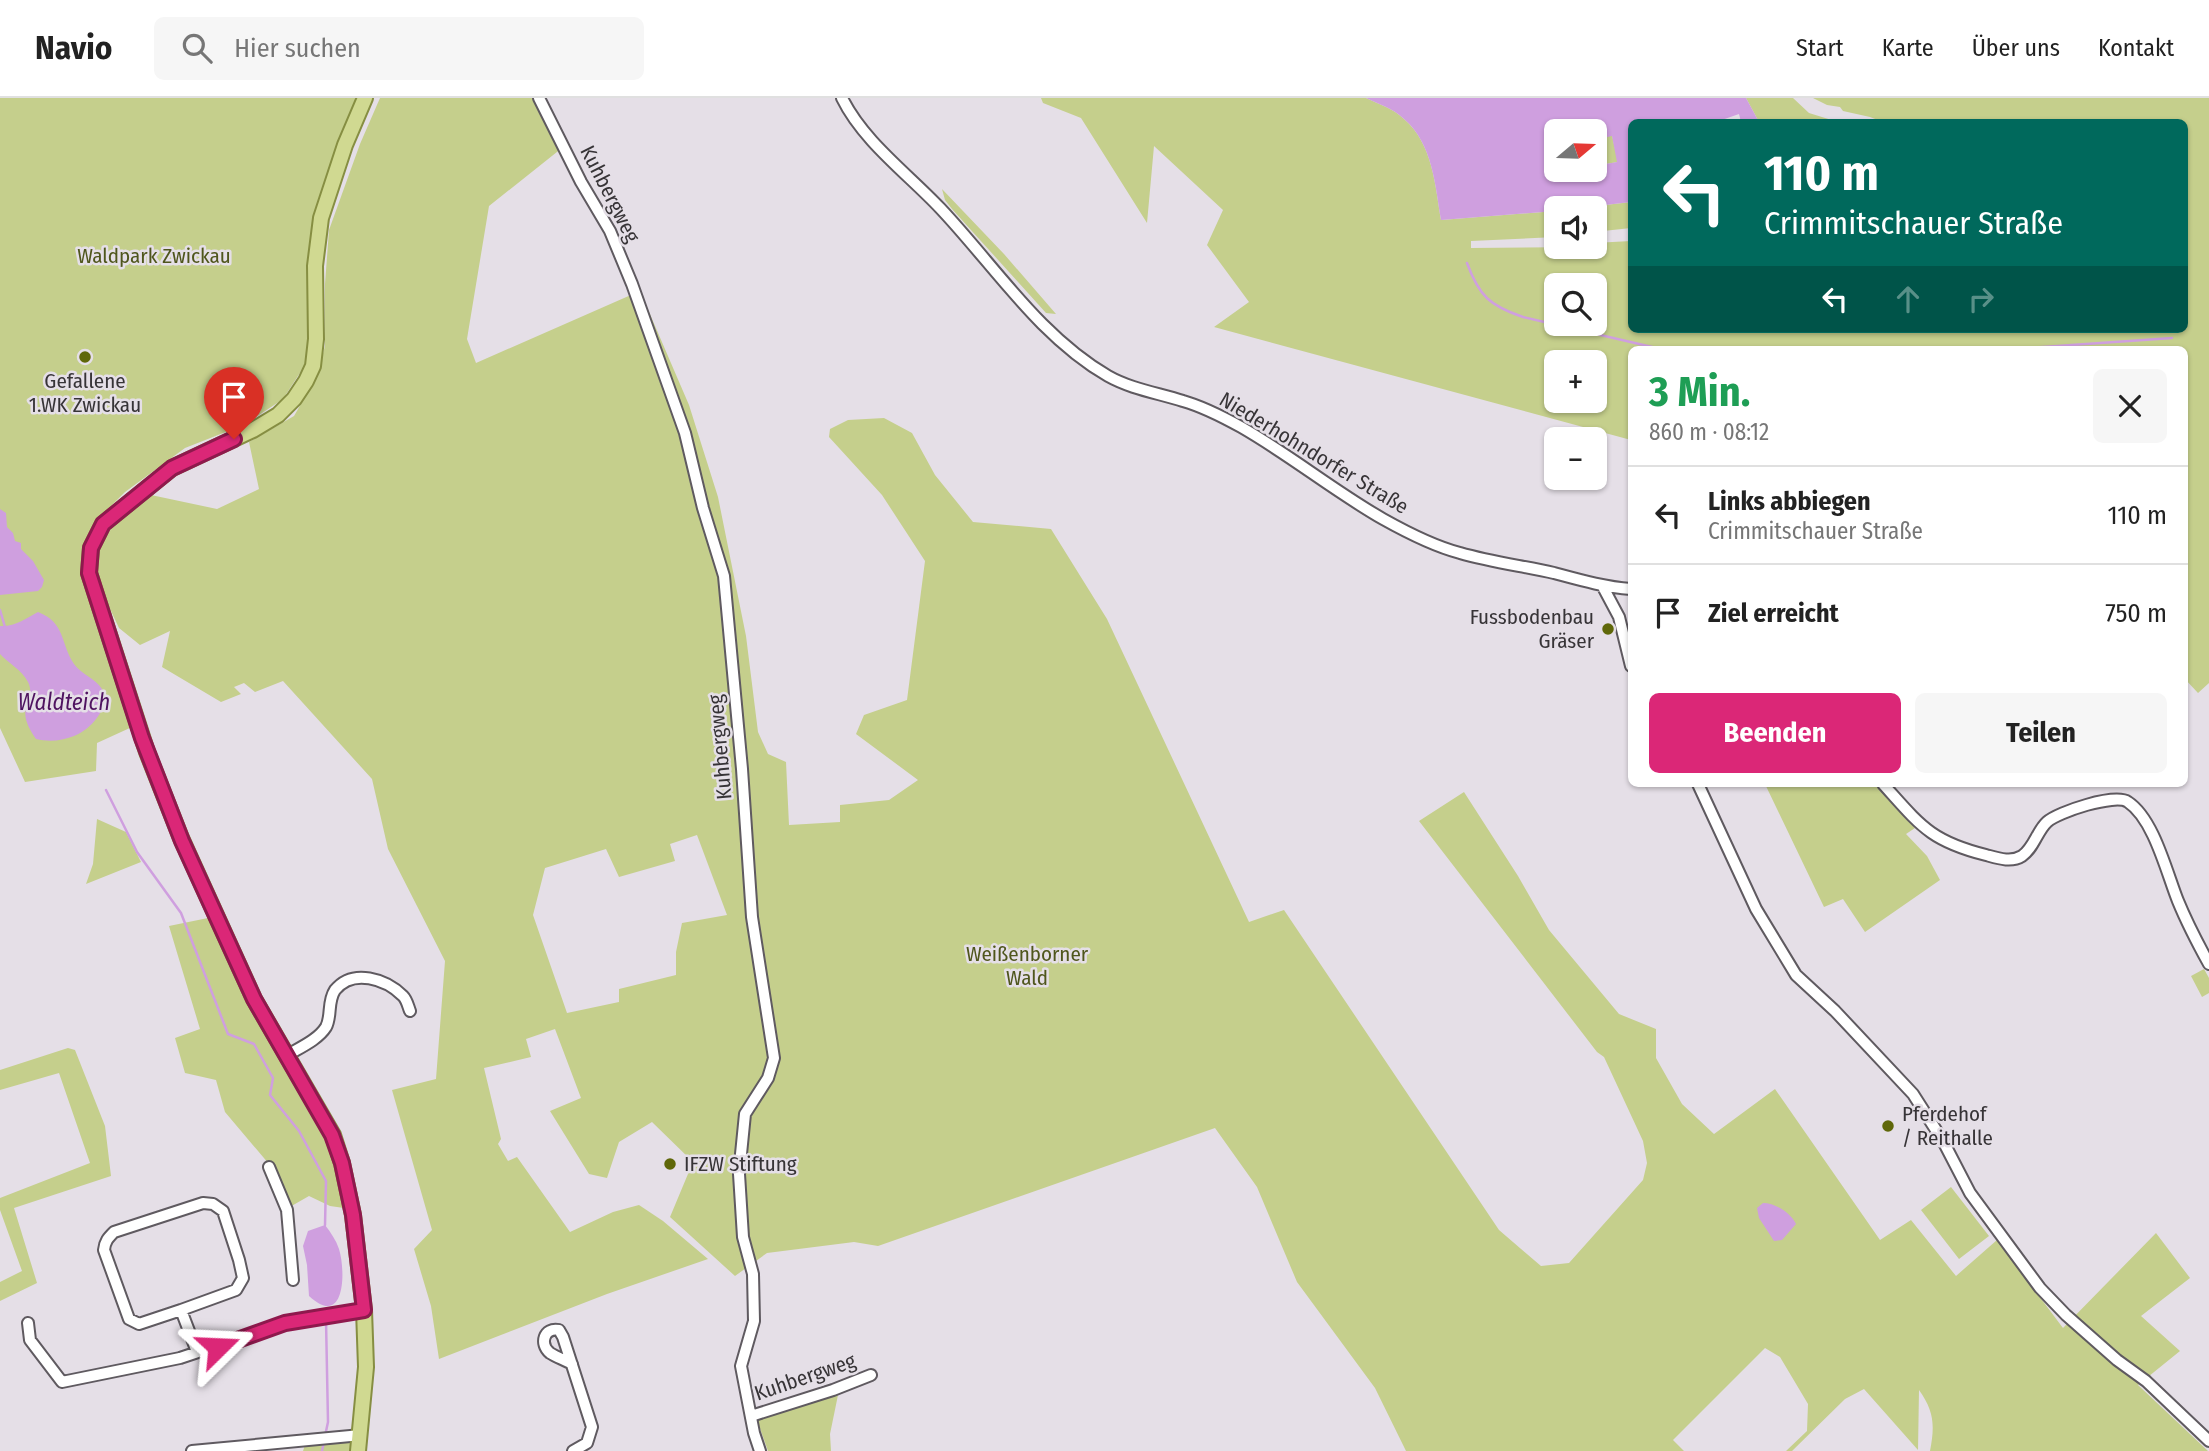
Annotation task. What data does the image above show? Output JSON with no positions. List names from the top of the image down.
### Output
{
  "streets": {
    "street": ["Kuhbergweg", "Niederhohndorfer Straße"]
  },
  "water": ["Waldteich"],
  "parks": ["Waldpark Zwickau", "Weißenborner Wald"],
  "places": [
    "Gefallene 1.WK Zwickau",
    "Fussbodenbau Gräser",
    "Pferdehof / Reithalle",
    "IFZW Stiftung"
  ],
  "north": "right",
  "page": {
    "header": "Navio",
    "search": "Hier suchen",
    "nav": [
      "Start",
      "Karte",
      "Über uns",
      "Kontakt"
    ],
    "map_buttons": ["+", "−"],
    "turn": ["110 m", "Crimmitschauer Straße"],
    "heading": ["3 Min.", "860 m · 08:12"],
    "list": [
      {
        "name": "Links abbiegen",
        "note": "Crimmitschauer Straße",
        "value": "110 m"
      },
      {
        "name": "Ziel erreicht",
        "value": "750 m"
      }
    ],
    "buttons": ["Beenden", "Teilen"]
  }
}
